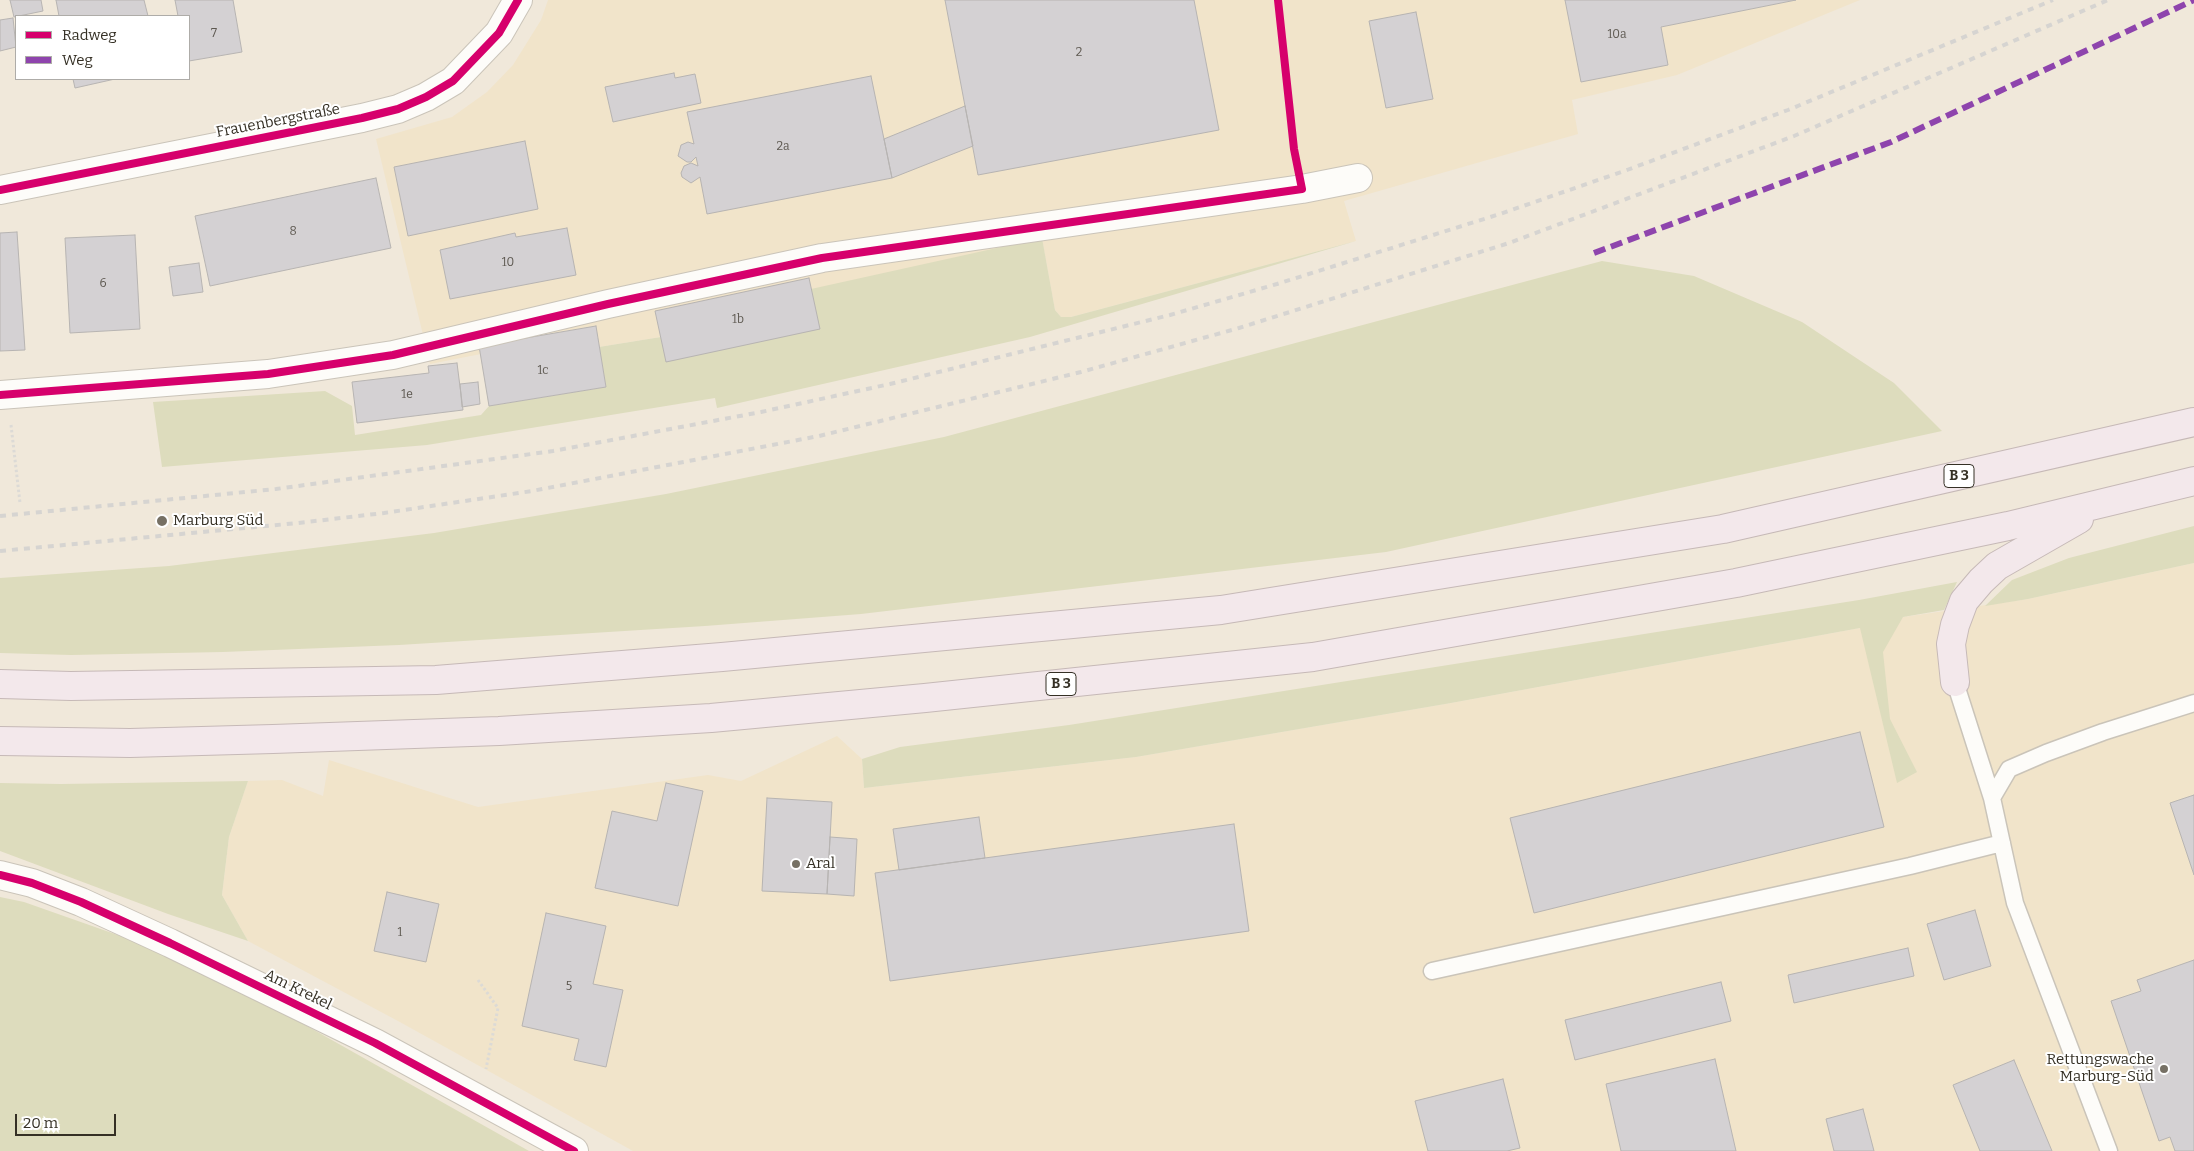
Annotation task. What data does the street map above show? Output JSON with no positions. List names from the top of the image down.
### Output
{
  "streets": {
    "highway": ["B 3"],
    "street": ["Frauenbergstraße", "Am Krekel"]
  },
  "places": ["Marburg Süd", "Aral", "Rettungswache Marburg-Süd"],
  "house_numbers": [
    "7",
    "10a",
    "2",
    "2a",
    "8",
    "10",
    "6",
    "1b",
    "1c",
    "1e",
    "1",
    "5"
  ],
  "legend": ["Radweg", "Weg"],
  "scale_bar": "20 m"
}
